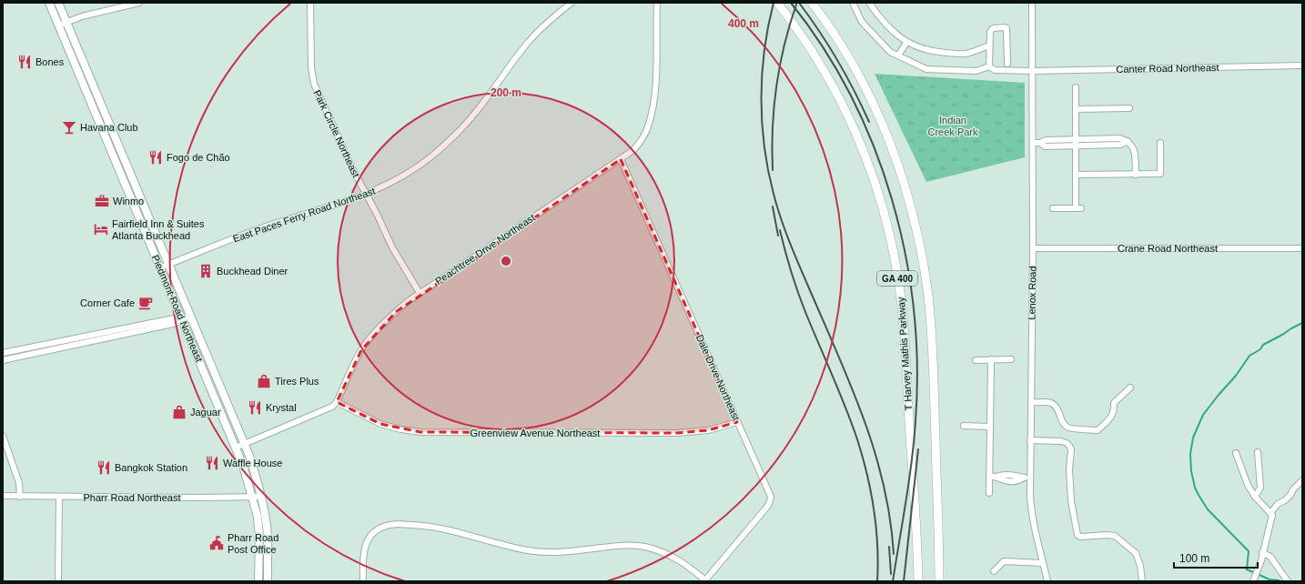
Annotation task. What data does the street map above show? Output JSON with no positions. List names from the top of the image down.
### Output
{
  "streets": {
    "highway": ["GA 400", "T Harvey Mathis Parkway"],
    "main road": ["Piedmont Road Northeast"],
    "street": [
      "Canter Road Northeast",
      "Park Circle Northeast",
      "East Paces Ferry Road Northeast",
      "Crane Road Northeast",
      "Peachtree Drive Northeast",
      "Lenox Road",
      "Dale Drive Northeast",
      "Greenview Avenue Northeast",
      "Pharr Road Northeast"
    ]
  },
  "crossings": [
    ["Canter Road Northeast", "Lenox Road"],
    ["Park Circle Northeast", "East Paces Ferry Road Northeast"],
    ["Park Circle Northeast", "Peachtree Drive Northeast"],
    ["East Paces Ferry Road Northeast", "Piedmont Road Northeast"],
    ["Crane Road Northeast", "Lenox Road"],
    ["Peachtree Drive Northeast", "Dale Drive Northeast"],
    ["Peachtree Drive Northeast", "Greenview Avenue Northeast"],
    ["Piedmont Road Northeast", "Pharr Road Northeast"],
    ["Dale Drive Northeast", "Greenview Avenue Northeast"]
  ],
  "parks": ["Indian Creek Park"],
  "places": {
    "restaurant": [
      "Bones",
      "Fogo de Chão",
      "Krystal",
      "Waffle House",
      "Bangkok Station"
    ],
    "bar": ["Havana Club"],
    "office": ["Winmo"],
    "hotel": ["Fairfield Inn & Suites Atlanta Buckhead"],
    "building": ["Buckhead Diner"],
    "cafe": ["Corner Cafe"],
    "shop": ["Tires Plus", "Jaguar"],
    "public building": ["Pharr Road Post Office"]
  },
  "scale_bar": "100 m",
  "rings": ["400 m", "200 m"]
}
